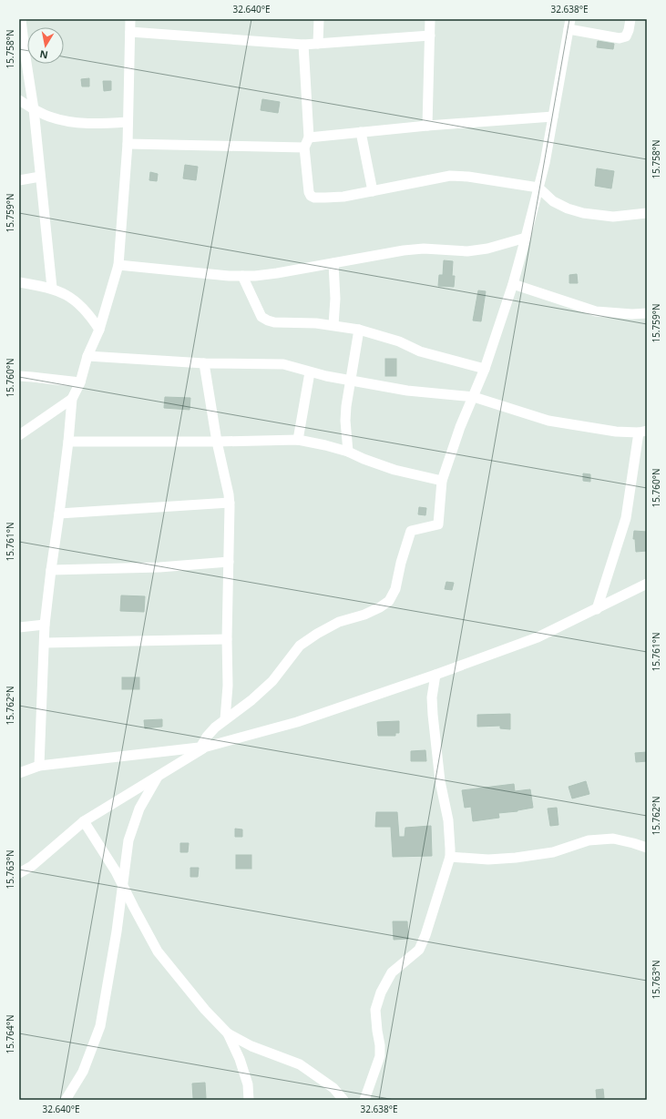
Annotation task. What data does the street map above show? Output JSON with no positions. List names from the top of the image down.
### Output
{
  "north": "bottom",
  "coordinates": [
    "32.640°E",
    "32.638°E",
    "15.758°N",
    "15.759°N",
    "15.760°N",
    "15.761°N",
    "15.762°N",
    "15.763°N",
    "15.764°N"
  ]
}
